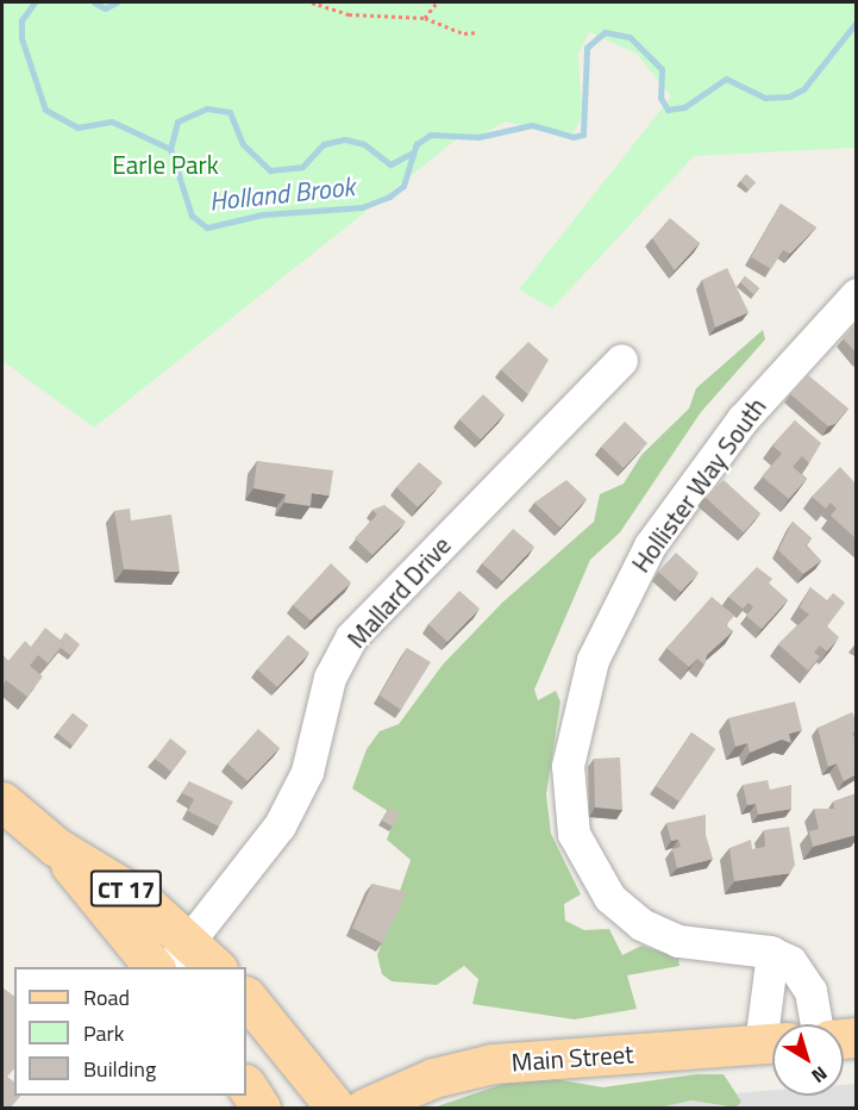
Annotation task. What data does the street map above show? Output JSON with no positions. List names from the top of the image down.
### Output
{
  "streets": {
    "main road": ["CT 17", "Main Street"],
    "street": ["Hollister Way South", "Mallard Drive"]
  },
  "crossings": [
    ["Mallard Drive", "CT 17"]
  ],
  "water": ["Holland Brook"],
  "parks": ["Earle Park"],
  "legend": ["Road", "Park", "Building"],
  "north": "bottom right"
}
